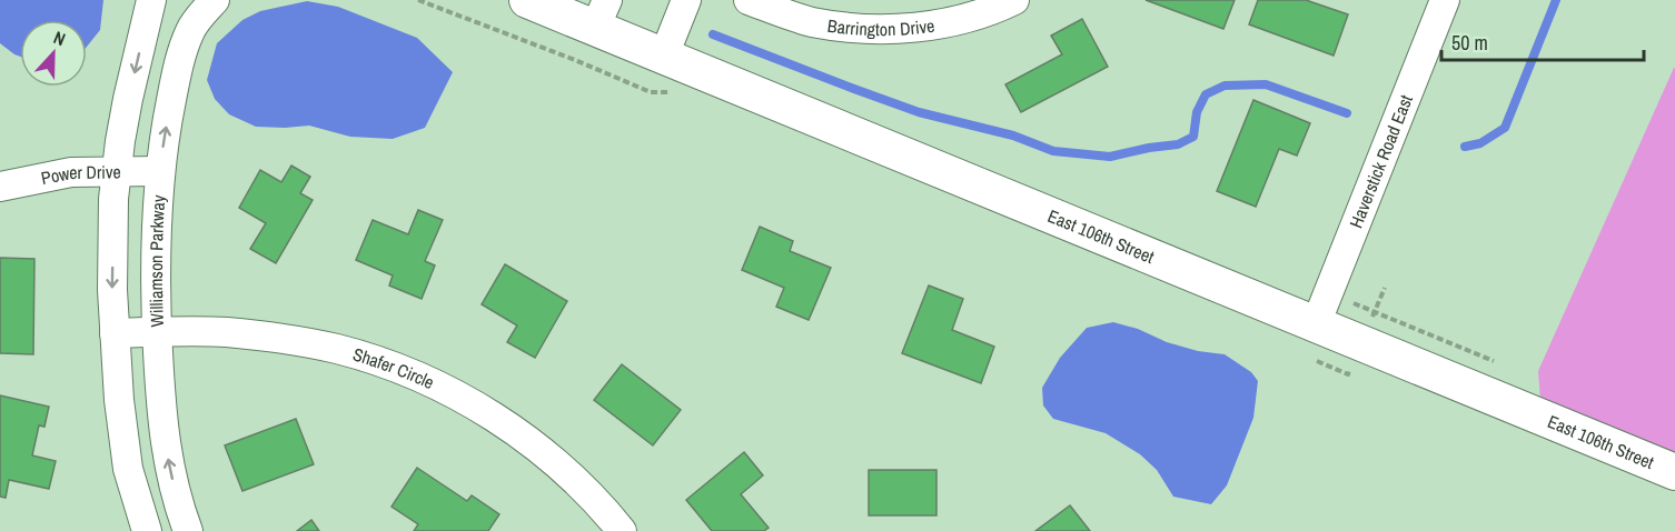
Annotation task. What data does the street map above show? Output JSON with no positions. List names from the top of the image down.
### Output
{
  "streets": {
    "street": [
      "Barrington Drive",
      "Haverstick Road East",
      "Power Drive",
      "East 106th Street",
      "Williamson Parkway",
      "Shafer Circle"
    ]
  },
  "crossings": [
    ["Haverstick Road East", "East 106th Street"],
    ["Power Drive", "Williamson Parkway"],
    ["Williamson Parkway", "Shafer Circle"]
  ],
  "scale_bar": "50 m",
  "north": "top"
}
